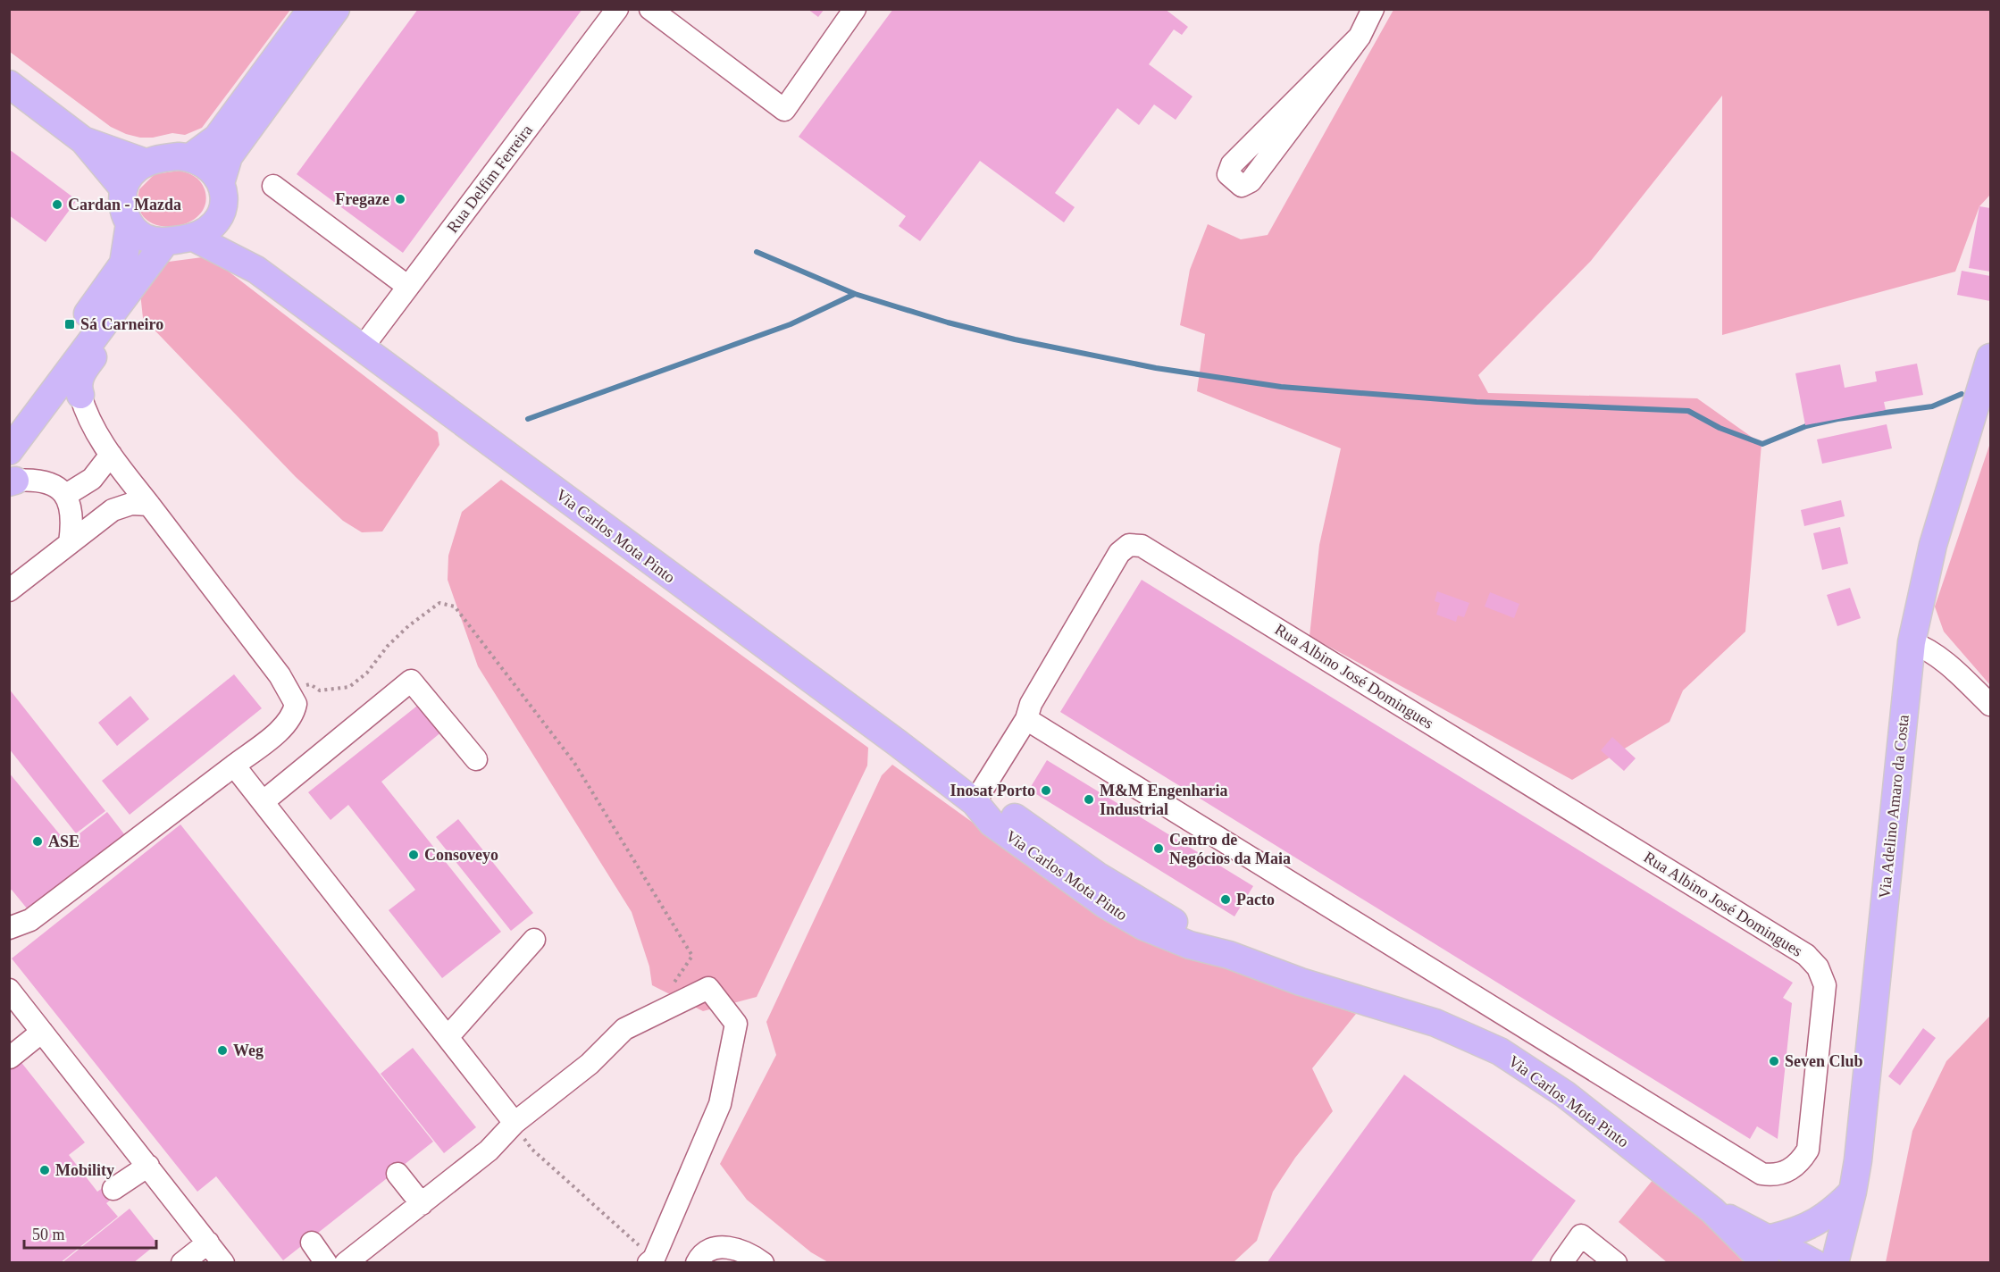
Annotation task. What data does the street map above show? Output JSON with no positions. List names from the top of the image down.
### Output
{
  "streets": {
    "main road": ["Via Carlos Mota Pinto", "Via Adelino Amaro da Costa"],
    "street": ["Rua Delfim Ferreira", "Rua Albino José Domingues"]
  },
  "crossings": [
    ["Rua Delfim Ferreira", "Via Carlos Mota Pinto"],
    ["Via Carlos Mota Pinto", "Rua Albino José Domingues"]
  ],
  "places": {
    "other": [
      "Fregaze",
      "Cardan - Mazda",
      "Inosat Porto",
      "M&M Engenharia Industrial",
      "ASE",
      "Centro de Negócios da Maia",
      "Consoveyo",
      "Pacto",
      "Weg",
      "Seven Club",
      "Mobility"
    ],
    "transit": ["Sá Carneiro"]
  },
  "scale_bar": "50 m"
}
